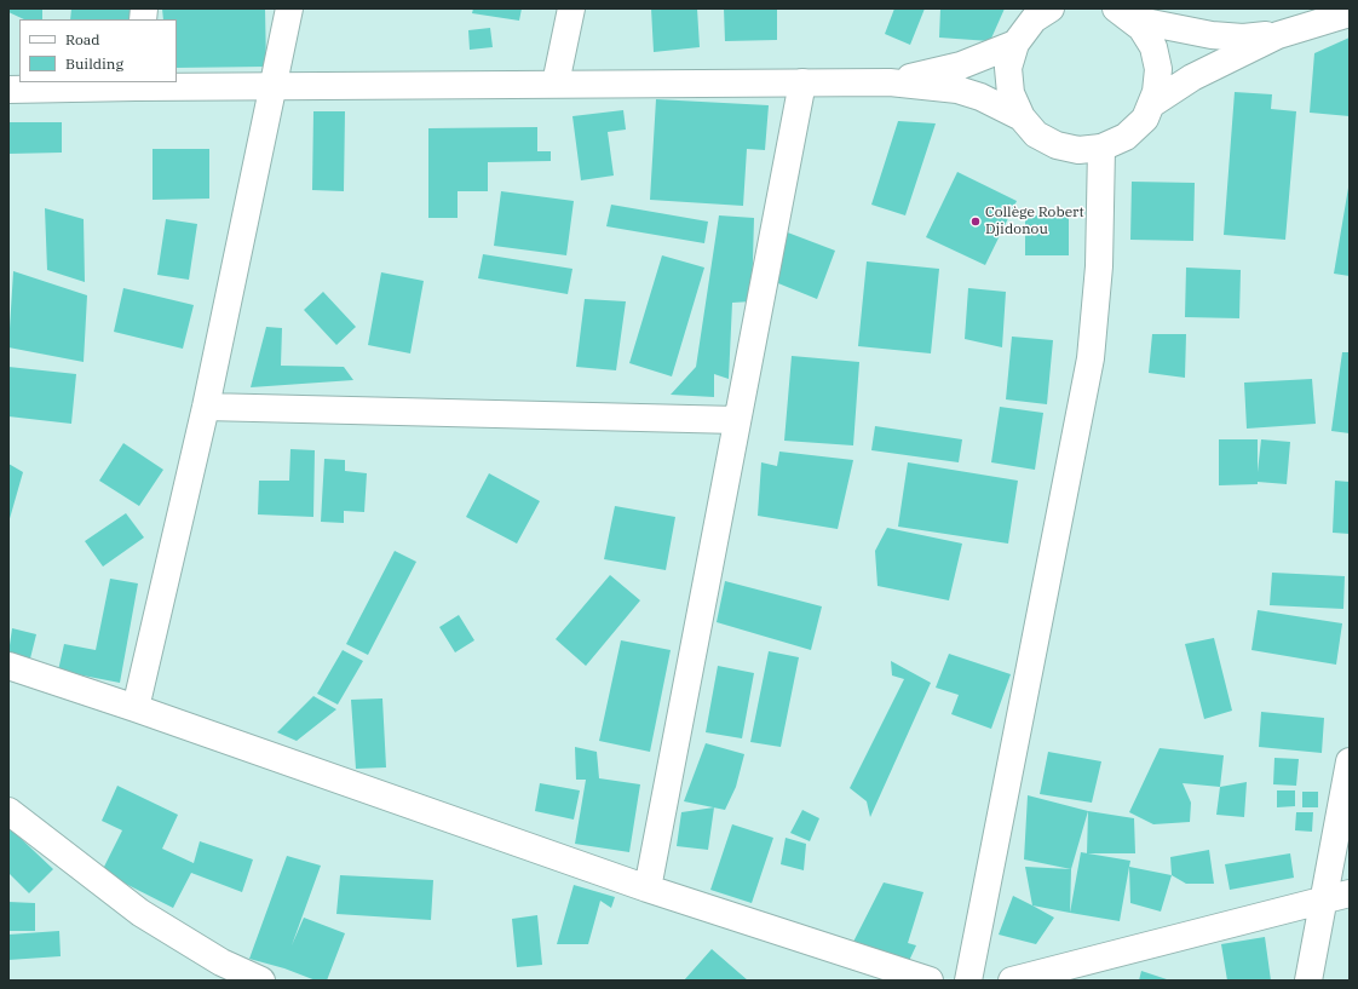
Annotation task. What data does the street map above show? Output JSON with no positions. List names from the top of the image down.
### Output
{
  "places": ["Collège Robert Djidonou"],
  "legend": ["Road", "Building"]
}
